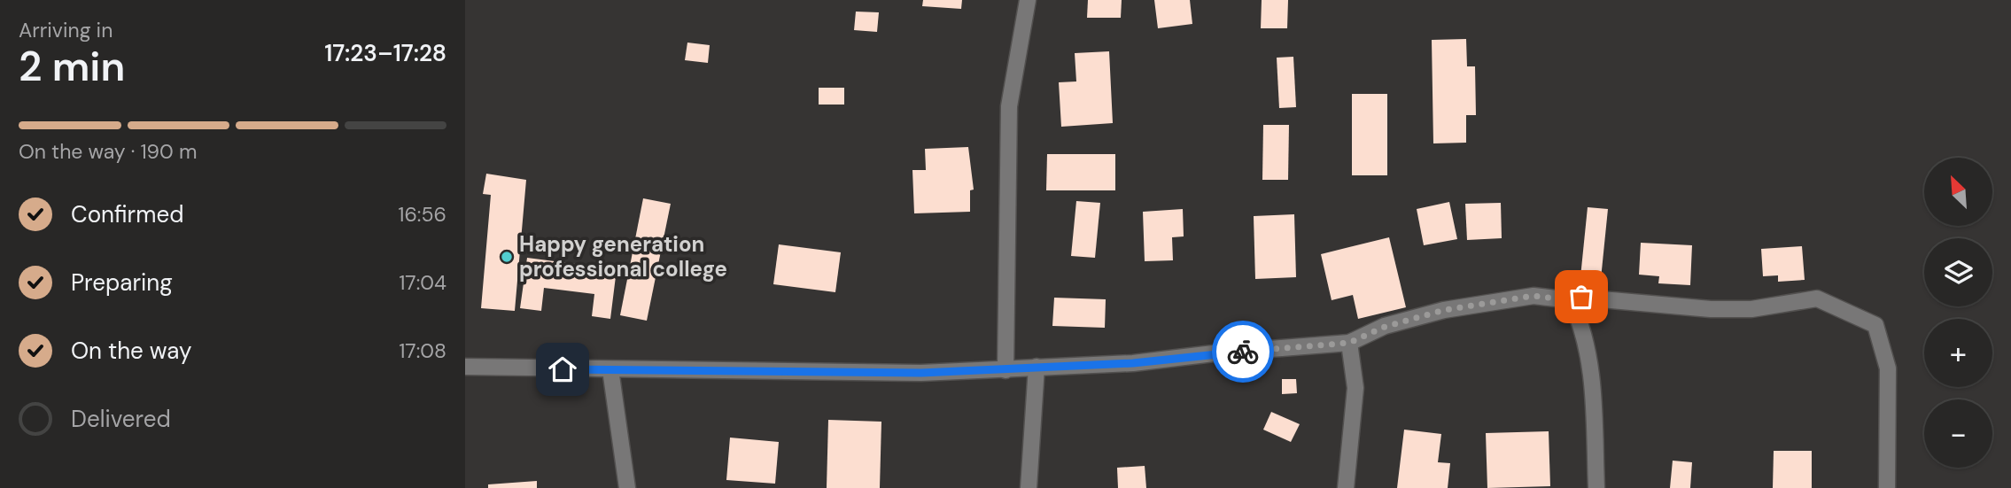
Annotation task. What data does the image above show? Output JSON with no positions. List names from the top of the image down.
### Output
{
  "places": ["Happy generation professional college"],
  "north": "top left",
  "page": {
    "heading": ["2 min", "Arriving in", "17:23–17:28"],
    "bar": "On the way · 190 m",
    "map_buttons": ["+", "−"],
    "list": [
      ["Confirmed", "16:56"],
      ["Preparing", "17:04"],
      ["On the way", "17:08"],
      "Delivered"
    ]
  }
}
